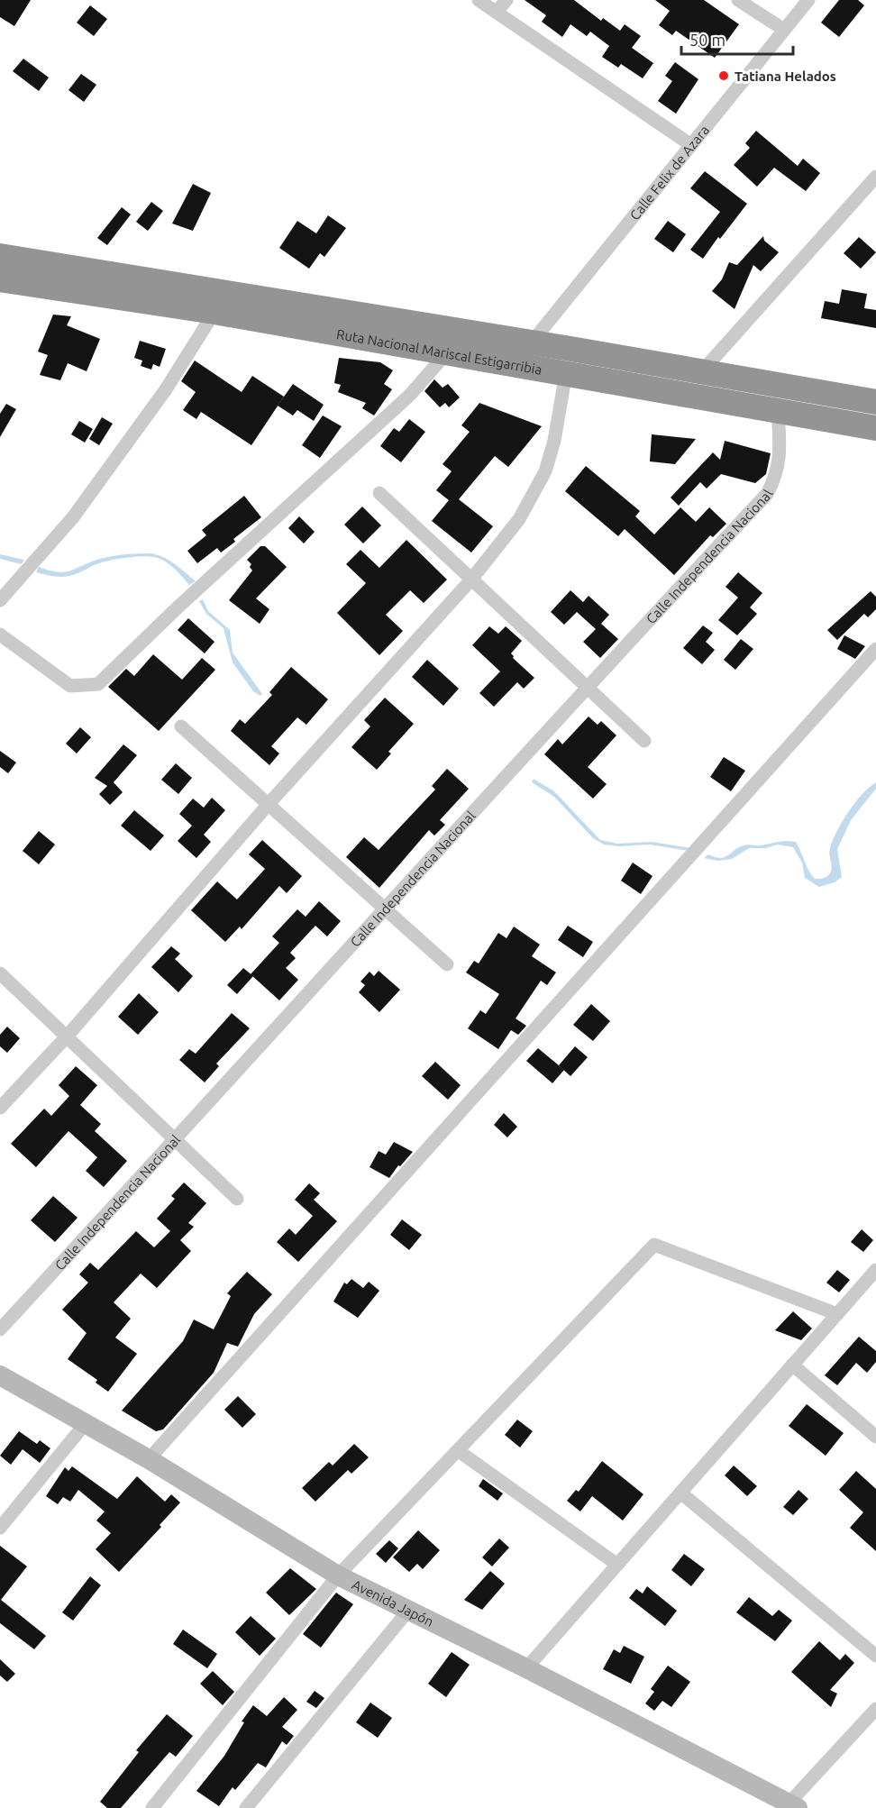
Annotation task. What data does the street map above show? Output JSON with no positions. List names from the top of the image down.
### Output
{
  "streets": {
    "highway": ["Ruta Nacional Mariscal Estigarribia"],
    "street": ["Calle Felix de Azara", "Calle Independencia Nacional", "Avenida Japón"]
  },
  "crossings": [
    ["Calle Felix de Azara", "Ruta Nacional Mariscal Estigarribia"],
    ["Ruta Nacional Mariscal Estigarribia", "Calle Independencia Nacional"]
  ],
  "places": ["Tatiana Helados"],
  "scale_bar": "50 m"
}
